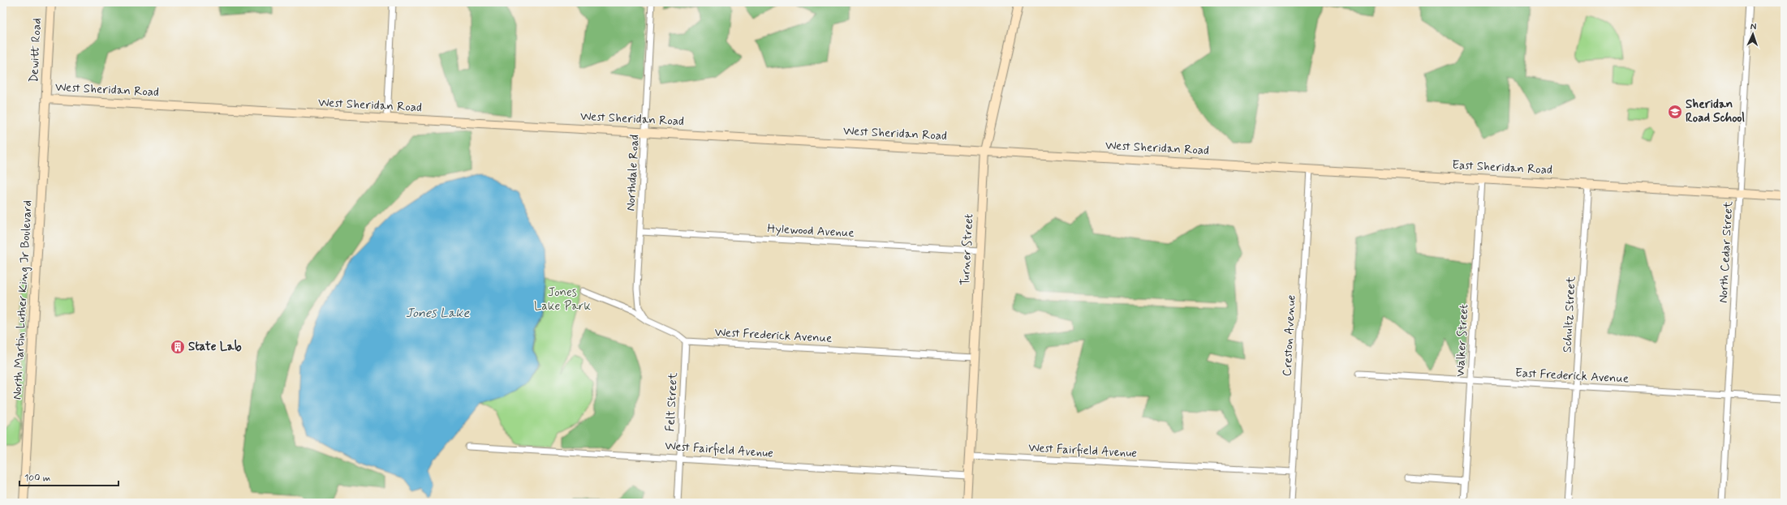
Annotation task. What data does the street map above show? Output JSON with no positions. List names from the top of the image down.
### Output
{
  "streets": {
    "street": [
      "Dewitt Road",
      "West Sheridan Road",
      "East Sheridan Road",
      "Northdale Road",
      "Hylewood Avenue",
      "Turner Street",
      "North Cedar Street",
      "North Martin Luther King Jr Boulevard",
      "Schultz Street",
      "West Frederick Avenue",
      "Creston Avenue",
      "Walker Street",
      "East Frederick Avenue",
      "Felt Street",
      "West Fairfield Avenue"
    ]
  },
  "crossings": [
    ["Dewitt Road", "West Sheridan Road"],
    ["Dewitt Road", "North Martin Luther King Jr Boulevard"],
    ["West Sheridan Road", "East Sheridan Road"],
    ["West Sheridan Road", "Northdale Road"],
    ["West Sheridan Road", "Turner Street"],
    ["West Sheridan Road", "North Martin Luther King Jr Boulevard"],
    ["East Sheridan Road", "North Cedar Street"],
    ["East Sheridan Road", "Schultz Street"],
    ["East Sheridan Road", "Creston Avenue"],
    ["East Sheridan Road", "Walker Street"],
    ["Northdale Road", "Hylewood Avenue"],
    ["Hylewood Avenue", "Turner Street"],
    ["Turner Street", "West Frederick Avenue"],
    ["Turner Street", "West Fairfield Avenue"],
    ["North Cedar Street", "East Frederick Avenue"],
    ["Schultz Street", "East Frederick Avenue"],
    ["West Frederick Avenue", "Felt Street"],
    ["Creston Avenue", "West Fairfield Avenue"],
    ["Walker Street", "East Frederick Avenue"],
    ["Felt Street", "West Fairfield Avenue"]
  ],
  "water": ["Jones Lake"],
  "parks": ["Jones Lake Park"],
  "places": {
    "school or university": ["Sheridan Road School"],
    "building": ["State Lab"]
  },
  "scale_bar": "100 m",
  "north": "top"
}
